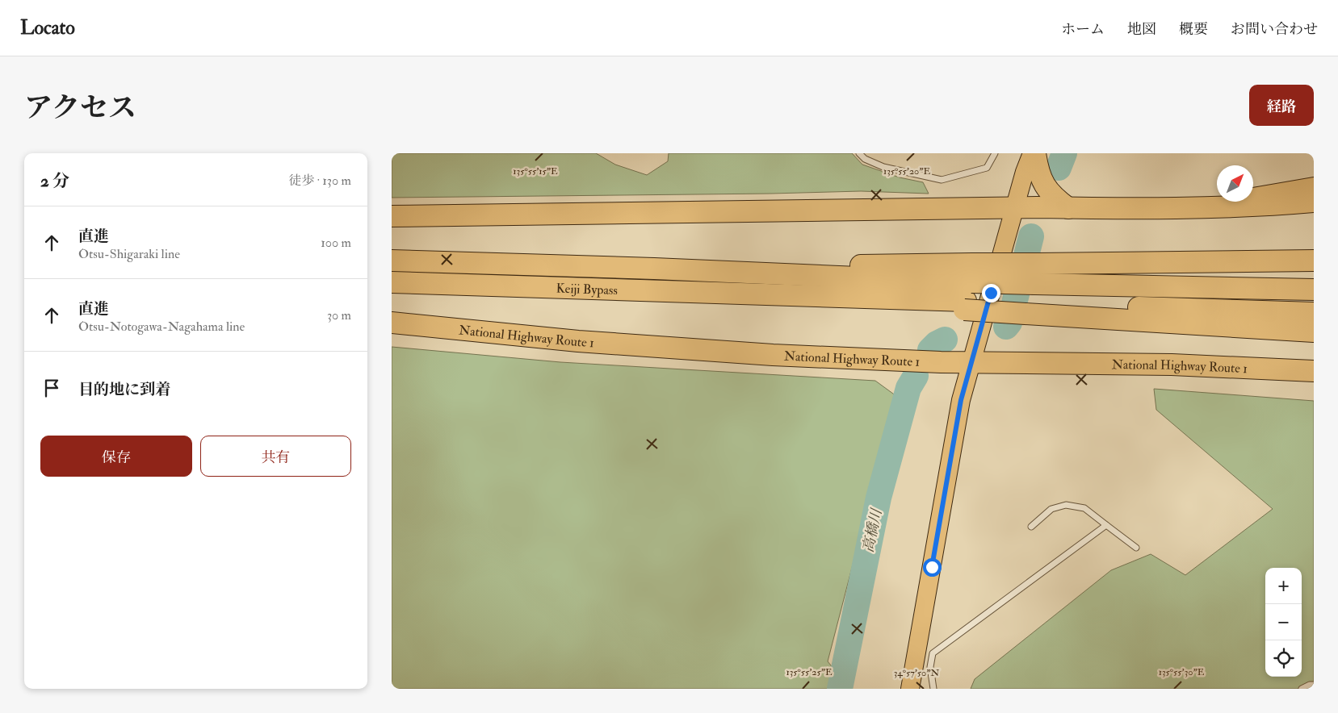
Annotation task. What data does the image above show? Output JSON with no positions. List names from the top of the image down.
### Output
{
  "streets": {
    "highway": ["Keiji Bypass", "National Highway Route 1"]
  },
  "water": ["高橋川"],
  "north": "top right",
  "page": {
    "header": "Locato",
    "nav": [
      "ホーム",
      "地図",
      "概要",
      "お問い合わせ"
    ],
    "title": "アクセス",
    "buttons": [
      "経路",
      ["保存", "共有"]
    ],
    "heading": ["2 分", "徒歩 · 130 m"],
    "list": [
      ["直進", "Otsu-Shigaraki line", "100 m"],
      ["直進", "Otsu-Notogawa-Nagahama line", "30 m"],
      "目的地に到着"
    ],
    "map_buttons": ["+", "−"]
  },
  "coordinates": [
    "135°55'15\"E",
    "135°55'20\"E",
    "135°55'25\"E",
    "135°55'30\"E",
    "34°57'50\"N"
  ]
}
